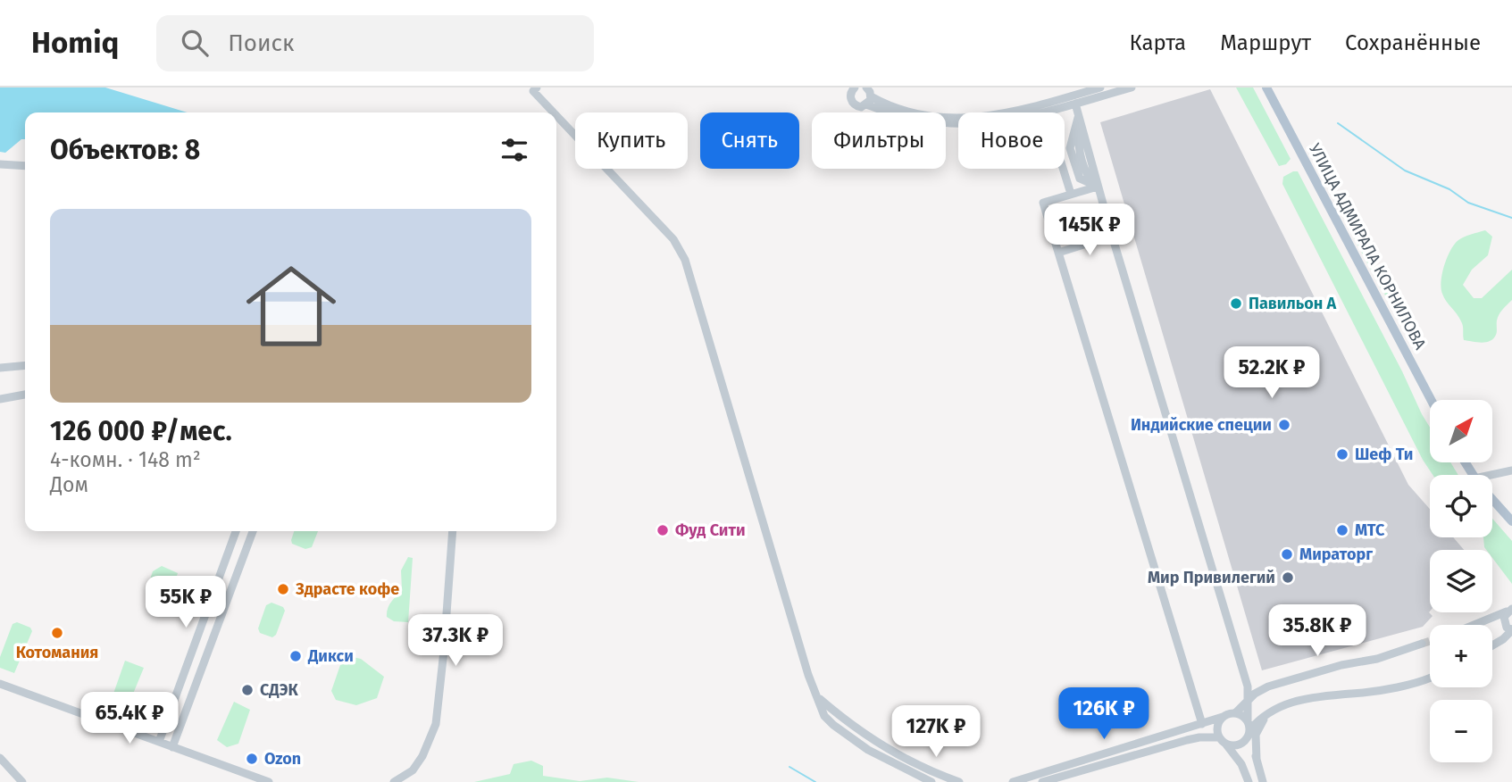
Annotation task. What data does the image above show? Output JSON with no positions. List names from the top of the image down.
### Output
{
  "streets": {
    "main road": ["УЛИЦА АДМИРАЛА КОРНИЛОВА"]
  },
  "places": [
    "Павильон А",
    "Индийские специи",
    "Шеф Ти",
    "Фуд Сити",
    "МТС",
    "Мираторг",
    "Мир Привилегий",
    "Здрасте кофе",
    "Котомания",
    "Дикси",
    "СДЭК",
    "Ozon"
  ],
  "north": "top right",
  "page": {
    "header": "Homiq",
    "search": "Поиск",
    "nav": ["Карта", "Маршрут", "Сохранённые"],
    "chip": [
      "Купить",
      "Снять",
      "Фильтры",
      "Новое"
    ],
    "heading": "Объектов: 8",
    "list": [
      {
        "name": "126 000 ₽/мес.",
        "note": "4-комн. · 148 m² · Дом"
      }
    ],
    "price": [
      "145K ₽",
      "52.2K ₽",
      "55K ₽",
      "35.8K ₽",
      "37.3K ₽",
      "126K ₽",
      "65.4K ₽",
      "127K ₽"
    ],
    "map_buttons": ["+", "−"]
  }
}
